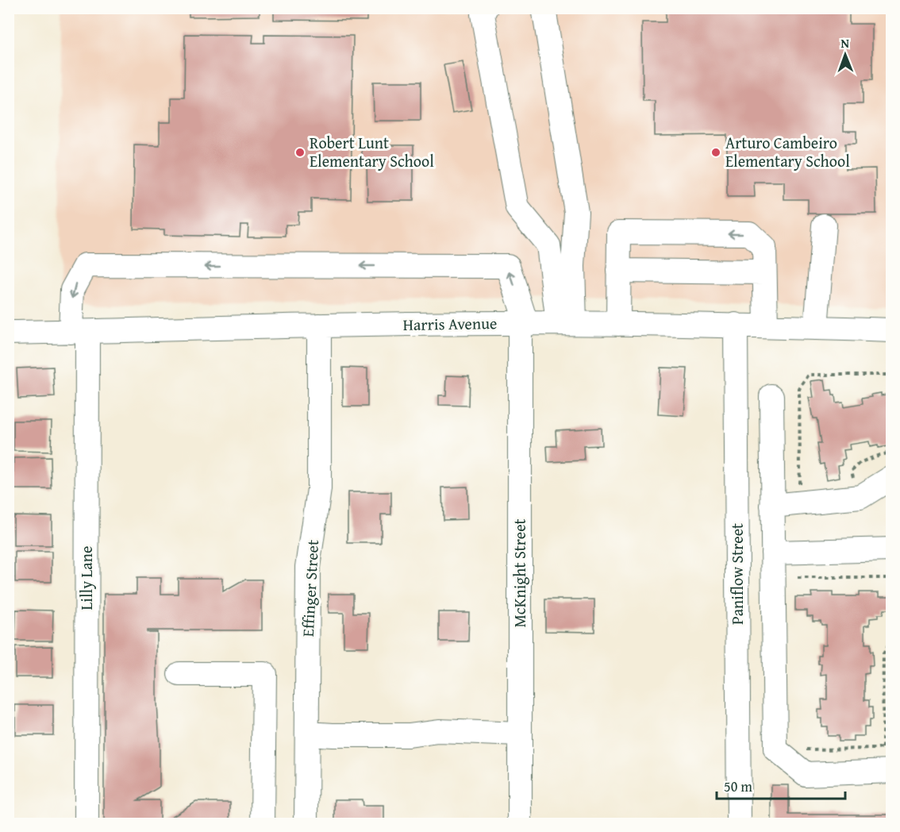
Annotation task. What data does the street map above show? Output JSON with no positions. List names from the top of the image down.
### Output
{
  "streets": {
    "street": [
      "Harris Avenue",
      "McKnight Street",
      "Paniflow Street",
      "Lilly Lane",
      "Effinger Street"
    ]
  },
  "crossings": [
    ["Harris Avenue", "McKnight Street"],
    ["Harris Avenue", "Paniflow Street"],
    ["Harris Avenue", "Lilly Lane"],
    ["Harris Avenue", "Effinger Street"],
    ["McKnight Street", "Lilly Lane"]
  ],
  "one_way": ["McKnight Street"],
  "places": ["Robert Lunt Elementary School", "Arturo Cambeiro Elementary School"],
  "scale_bar": "50 m",
  "north": "top"
}
